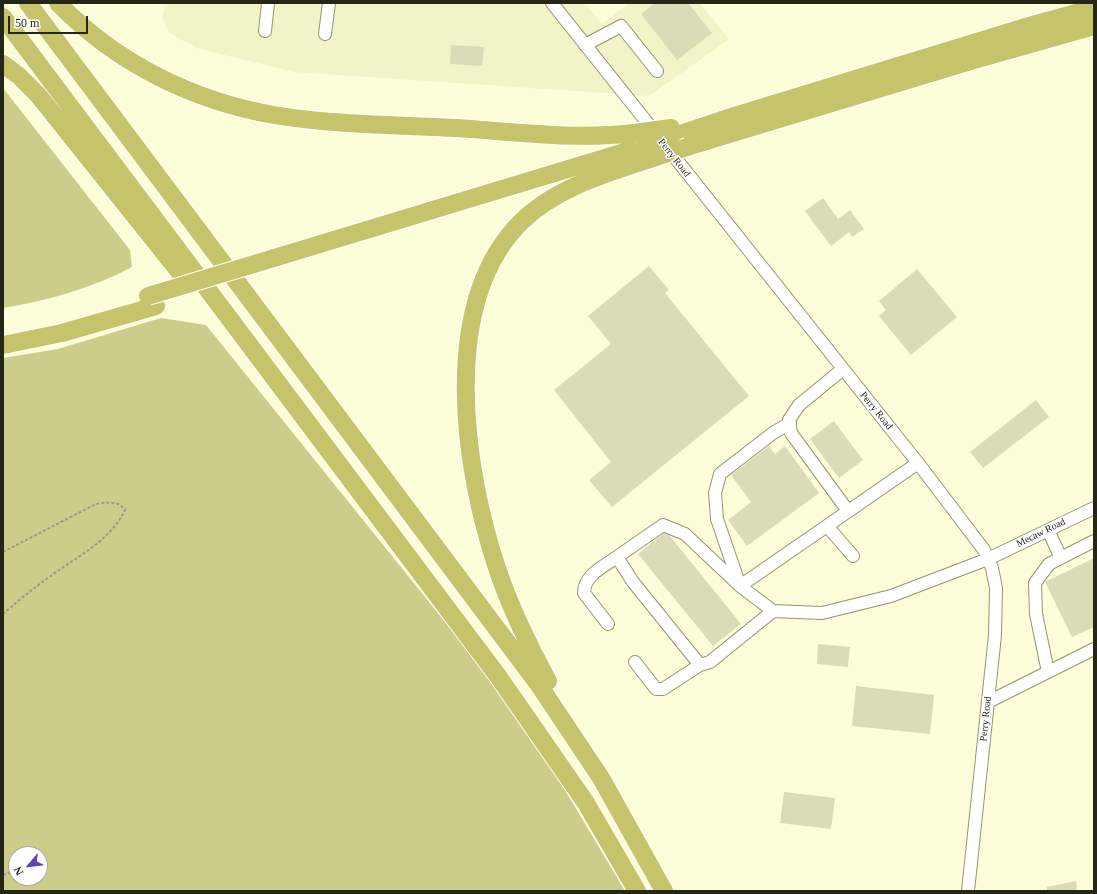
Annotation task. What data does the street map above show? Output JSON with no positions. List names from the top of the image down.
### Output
{
  "streets": {
    "street": ["Perry Road", "Mecaw Road"]
  },
  "crossings": [
    ["Perry Road", "Mecaw Road"]
  ],
  "scale_bar": "50 m",
  "north": "bottom left"
}
